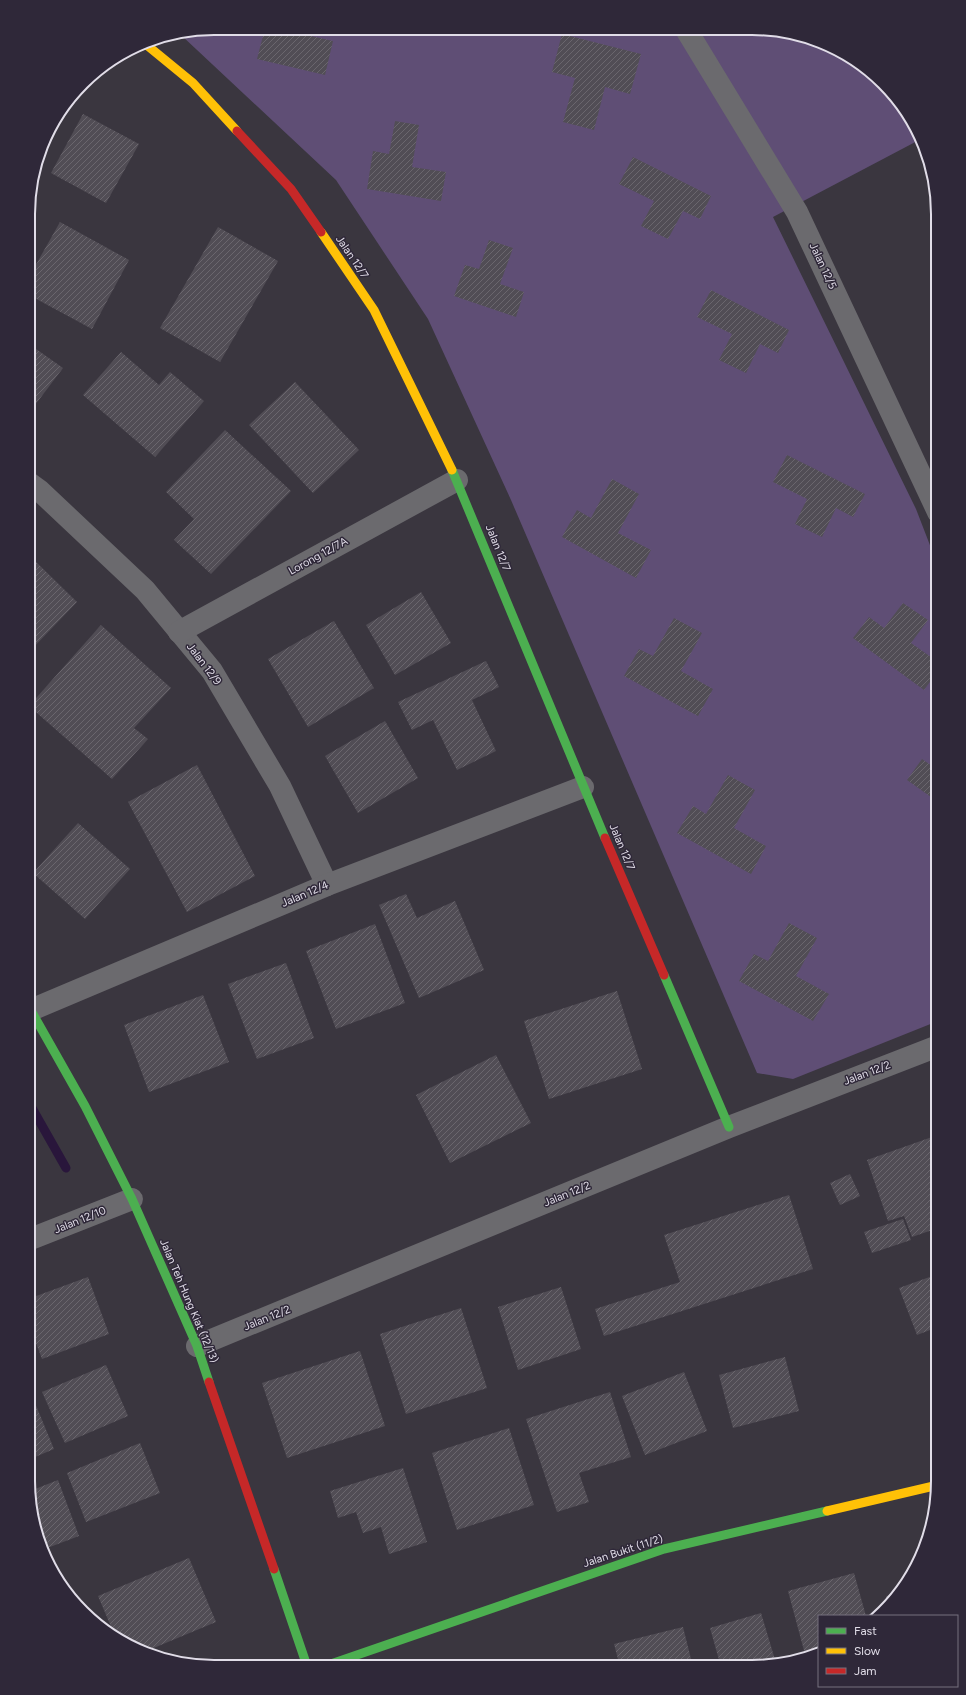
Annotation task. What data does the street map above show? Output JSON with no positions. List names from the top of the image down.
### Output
{
  "streets": {
    "street": [
      "Jalan 12/7",
      "Jalan 12/5",
      "Lorong 12/7A",
      "Jalan 12/9",
      "Jalan 12/4",
      "Jalan 12/2",
      "Jalan 12/10",
      "Jalan Teh Hung Kiat (12/13)",
      "Jalan Bukit (11/2)"
    ]
  },
  "crossings": [
    ["Jalan 12/7", "Lorong 12/7A"],
    ["Jalan 12/7", "Jalan 12/4"],
    ["Jalan 12/7", "Jalan 12/2"],
    ["Lorong 12/7A", "Jalan 12/9"],
    ["Jalan 12/9", "Jalan 12/4"],
    ["Jalan 12/2", "Jalan Teh Hung Kiat (12/13)"],
    ["Jalan 12/10", "Jalan Teh Hung Kiat (12/13)"]
  ],
  "legend": ["Fast", "Slow", "Jam"]
}
